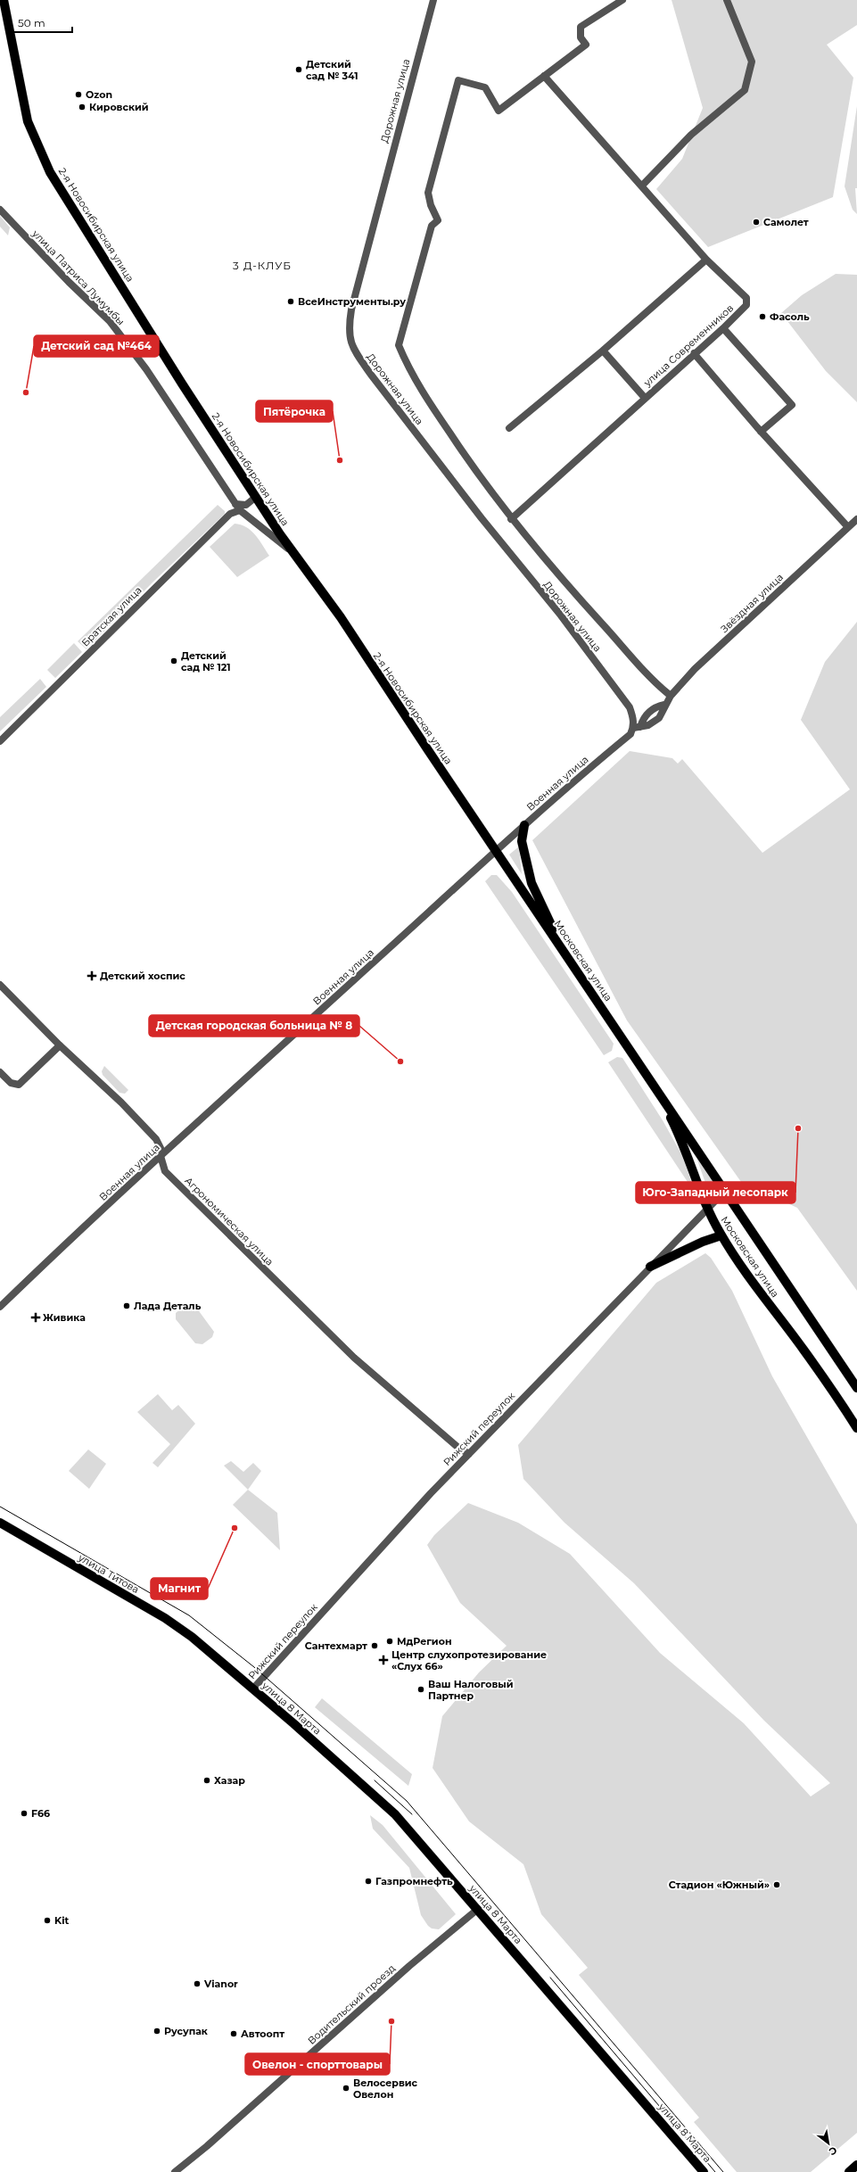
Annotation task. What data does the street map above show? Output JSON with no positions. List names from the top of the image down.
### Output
{
  "streets": {
    "main road": [
      "2-я Новосибирская улица",
      "Московская улица",
      "улица Титова",
      "улица 8 Марта"
    ],
    "street": [
      "Дорожная улица",
      "улица Патриса Лумумбы",
      "улица Современников",
      "Звёздная улица",
      "Братская улица",
      "Военная улица",
      "Агрономическая улица",
      "Рижский переулок",
      "Водительский проезд"
    ]
  },
  "crossings": [
    ["Дорожная улица", "Военная улица"],
    ["2-я Новосибирская улица", "улица Патриса Лумумбы"],
    ["2-я Новосибирская улица", "Братская улица"],
    ["2-я Новосибирская улица", "Военная улица"],
    ["2-я Новосибирская улица", "Московская улица"],
    ["улица Патриса Лумумбы", "Братская улица"],
    ["Звёздная улица", "Военная улица"],
    ["Военная улица", "Московская улица"],
    ["Военная улица", "Агрономическая улица"],
    ["Московская улица", "Рижский переулок"],
    ["Агрономическая улица", "Рижский переулок"],
    ["Рижский переулок", "улица Титова"],
    ["Рижский переулок", "улица 8 Марта"],
    ["улица Титова", "улица 8 Марта"],
    ["улица 8 Марта", "Водительский проезд"]
  ],
  "districts": ["3 Д-КЛУБ"],
  "places": {
    "other": [
      "Детский сад № 341",
      "Ozon",
      "Кировский",
      "Самолет",
      "ВсеИнструменты.ру",
      "Фасоль",
      "Детский сад №464",
      "Пятёрочка",
      "Детский сад № 121",
      "Детская городская больница № 8",
      "Юго-Западный лесопарк",
      "Лада Деталь",
      "Магнит",
      "МдРегион",
      "Сантехмарт",
      "Ваш Налоговый Партнер",
      "Хазар",
      "F66",
      "Газпромнефть",
      "Стадион «Южный»",
      "Kit",
      "Vianor",
      "Овелон - спорттовары",
      "Русупак",
      "Автоопт",
      "Велосервис Овелон"
    ],
    "health": ["Детский хоспис", "Живика", "Центр слухопротезирование «Слух 66»"]
  },
  "scale_bar": "50 m",
  "north": "bottom right"
}
